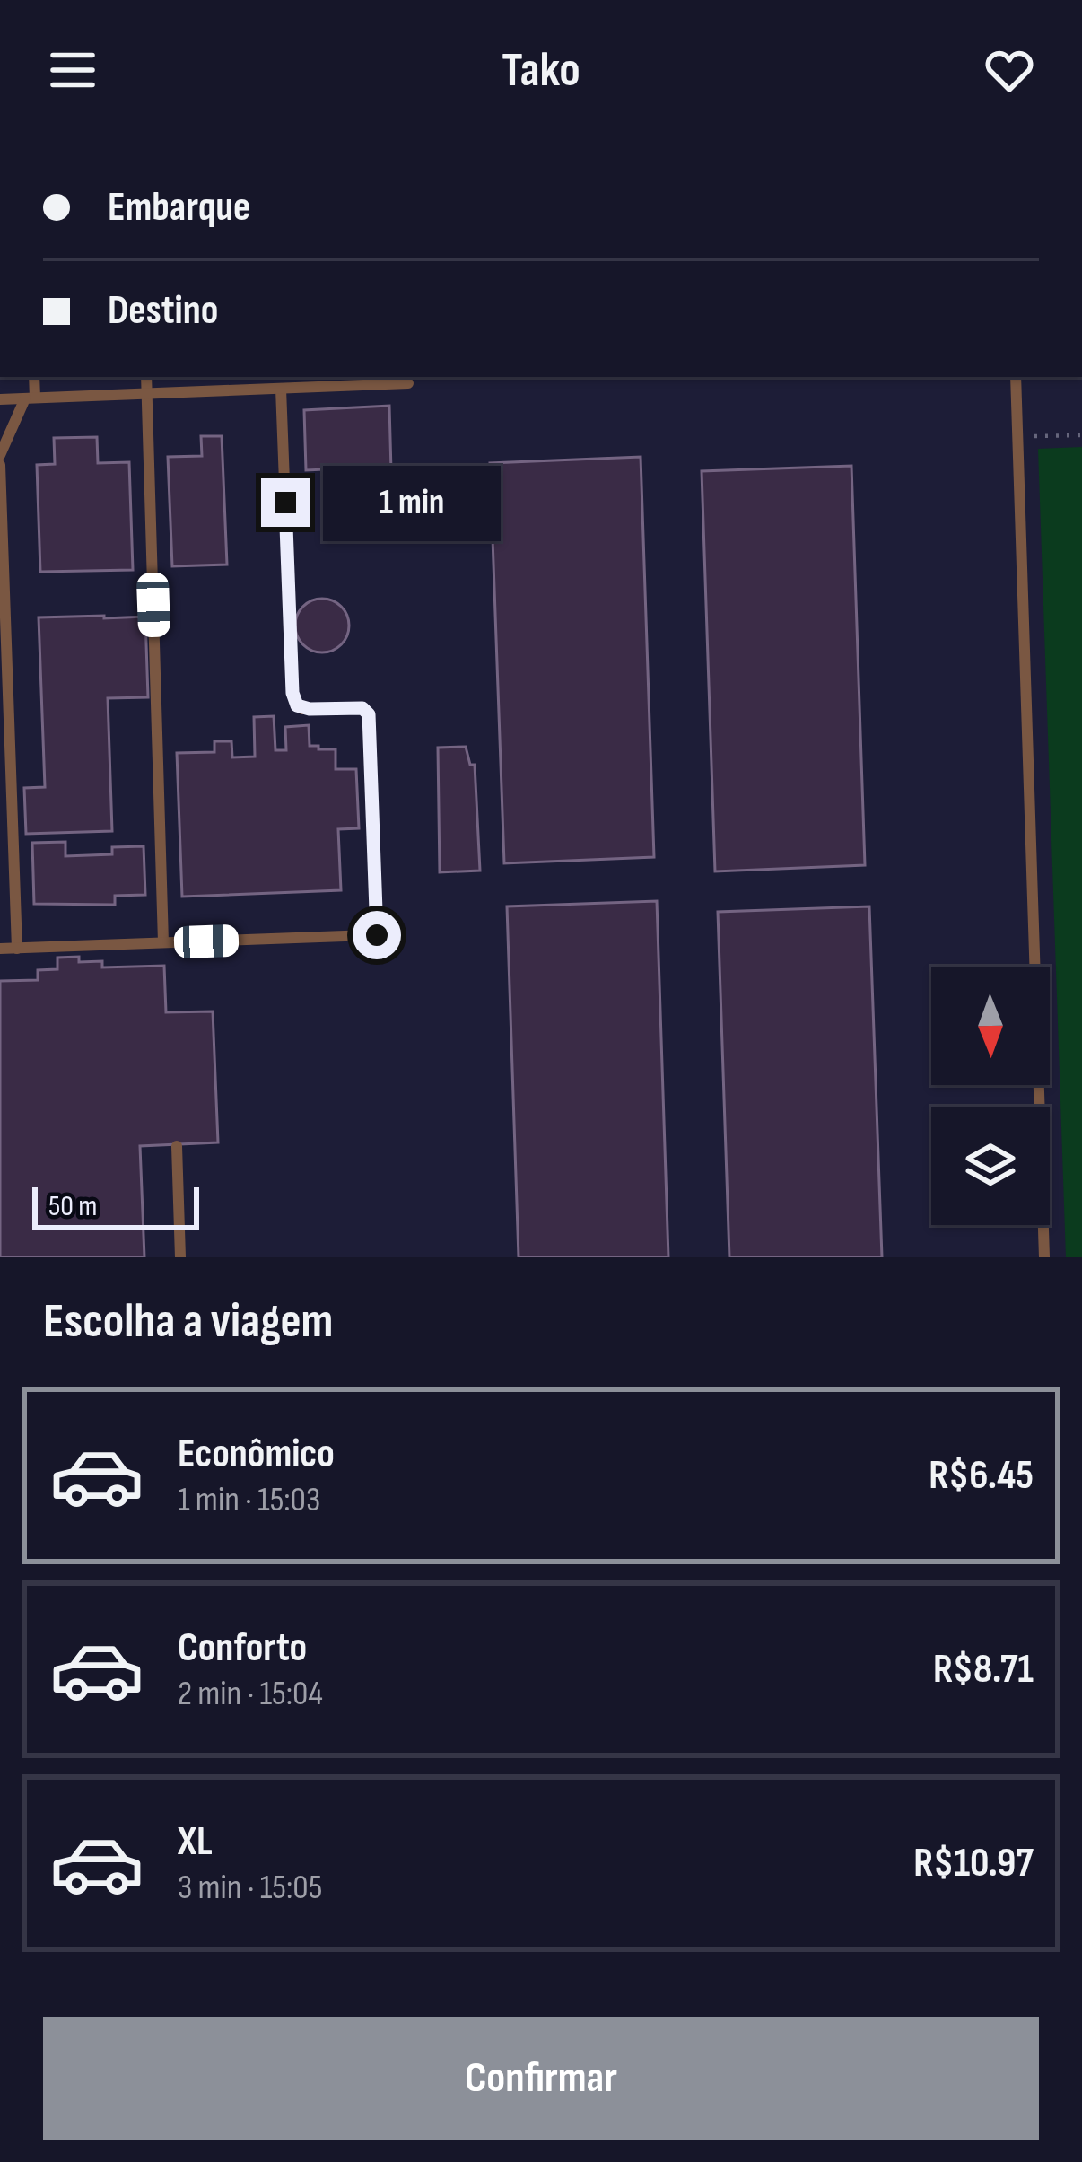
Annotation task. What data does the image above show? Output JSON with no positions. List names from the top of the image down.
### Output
{
  "scale_bar": "50 m",
  "north": "bottom",
  "page": {
    "header": "Tako",
    "banner": ["Embarque", "Destino"],
    "bubble": "1 min",
    "scale": "50 m",
    "heading": "Escolha a viagem",
    "list": [
      {
        "name": "Econômico",
        "note": "1 min · 15:03",
        "value": "R$6.45"
      },
      {
        "name": "Conforto",
        "note": "2 min · 15:04",
        "value": "R$8.71"
      },
      {
        "name": "XL",
        "note": "3 min · 15:05",
        "value": "R$10.97"
      }
    ],
    "buttons": "Confirmar"
  }
}
